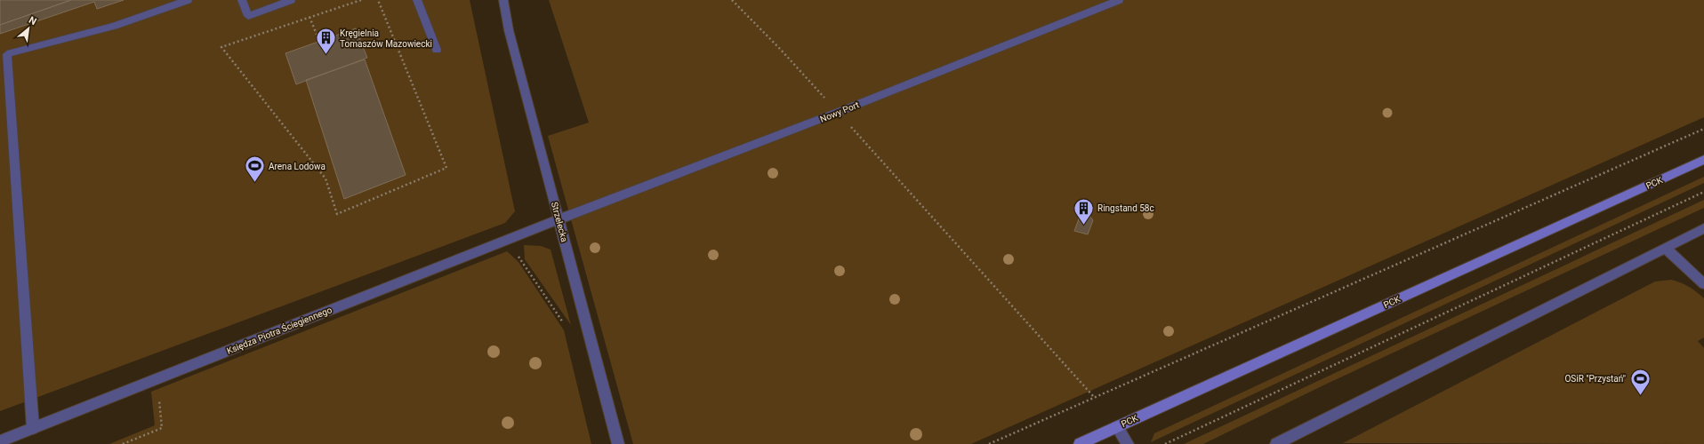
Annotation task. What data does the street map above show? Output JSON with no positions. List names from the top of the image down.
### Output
{
  "streets": {
    "street": [
      "Nowy Port",
      "PCK",
      "Strzelecka",
      "Księdza Piotra Ściegiennego"
    ]
  },
  "crossings": [
    ["Nowy Port", "Strzelecka"],
    ["Nowy Port", "Księdza Piotra Ściegiennego"],
    ["Strzelecka", "Księdza Piotra Ściegiennego"]
  ],
  "places": {
    "building": ["Kręgielnia Tomaszów Mazowiecki", "Ringstand 58c"],
    "sports": ["Arena Lodowa", "OSiR \"Przystań\""]
  },
  "north": "top right"
}
